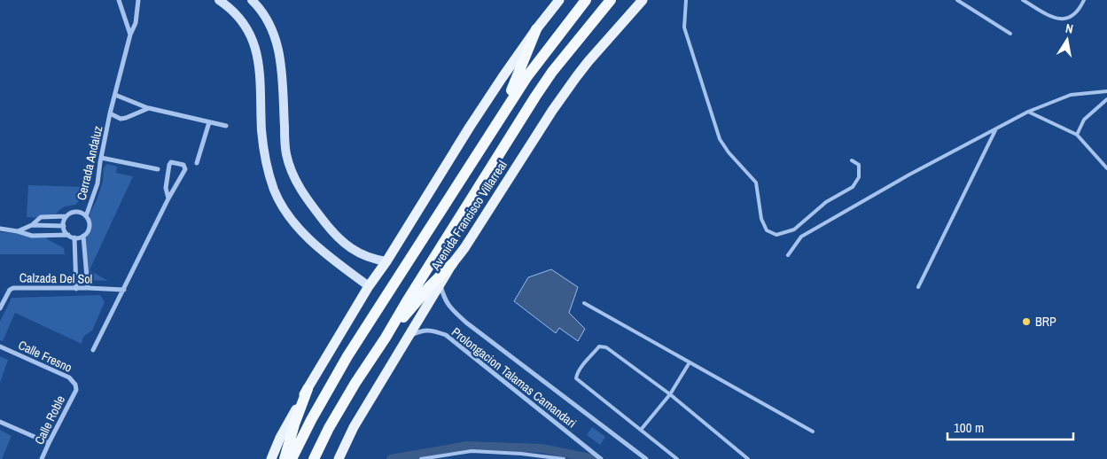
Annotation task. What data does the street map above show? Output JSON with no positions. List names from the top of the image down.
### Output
{
  "streets": {
    "highway": ["Avenida Francisco Villarreal"],
    "street": [
      "Cerrada Andaluz",
      "Calzada Del Sol",
      "Calle Fresno",
      "Prolongacion Talamas Camandari",
      "Calle Roble"
    ]
  },
  "crossings": [
    ["Avenida Francisco Villarreal", "Prolongacion Talamas Camandari"],
    ["Calle Fresno", "Calle Roble"]
  ],
  "places": ["BRP"],
  "scale_bar": "100 m",
  "north": "top"
}
